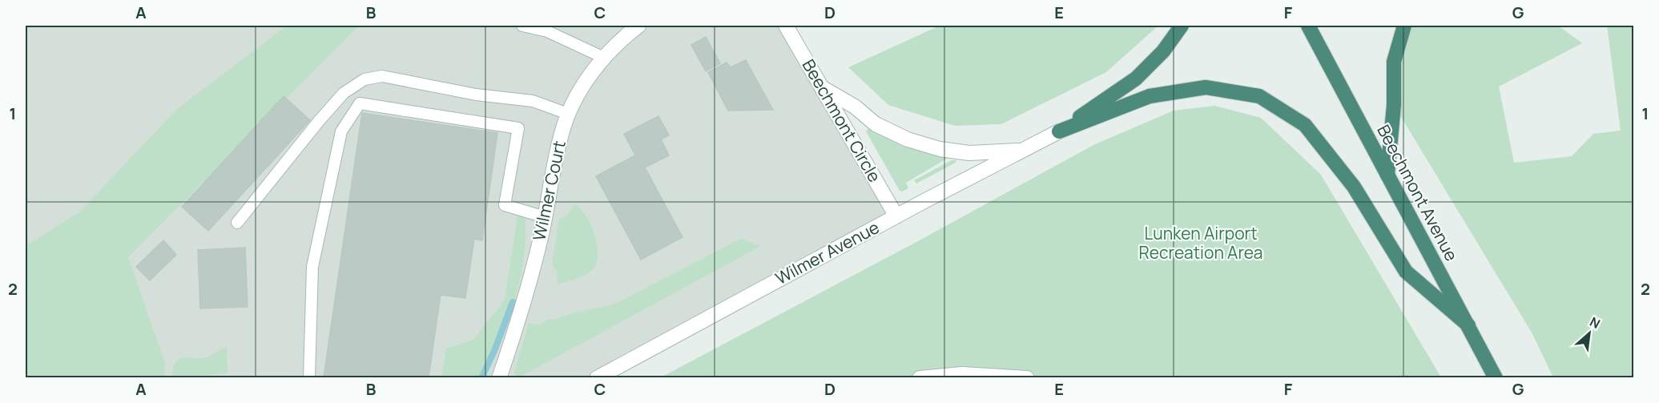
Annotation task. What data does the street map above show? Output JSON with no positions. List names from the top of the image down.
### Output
{
  "streets": {
    "highway": ["Beechmont Avenue"],
    "street": ["Beechmont Circle", "Wilmer Court", "Wilmer Avenue"]
  },
  "crossings": [
    ["Beechmont Circle", "Wilmer Avenue"]
  ],
  "parks": ["Lunken Airport Recreation Area"],
  "north": "top right",
  "grid": {
    "columns": [
      "A",
      "B",
      "C",
      "D",
      "E",
      "F",
      "G"
    ],
    "rows": ["1", "2"]
  }
}
